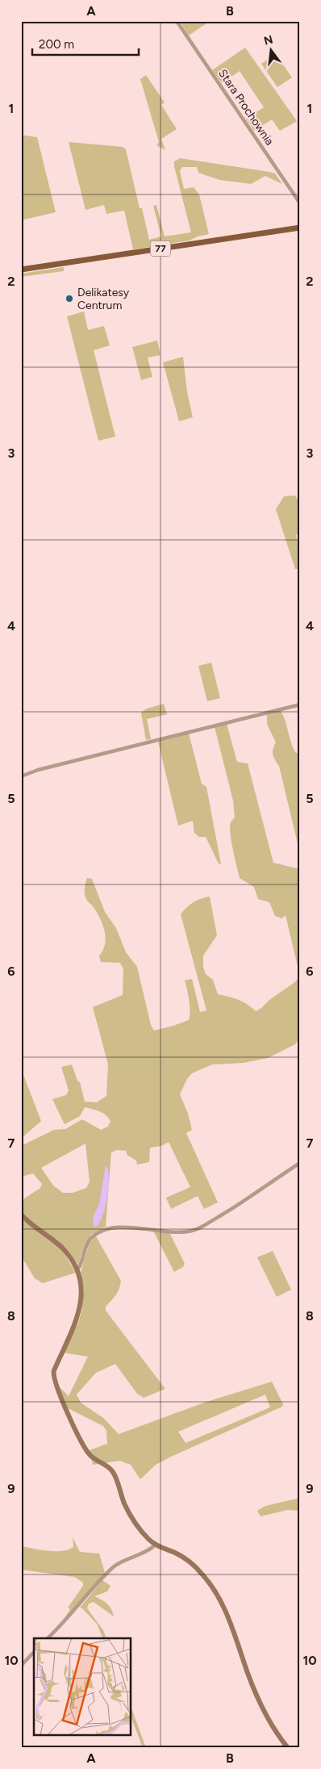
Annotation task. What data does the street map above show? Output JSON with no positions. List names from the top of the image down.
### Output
{
  "streets": {
    "main road": ["77"],
    "street": ["Stara Prochownia"]
  },
  "places": ["Delikatesy Centrum"],
  "scale_bar": "200 m",
  "north": "top",
  "grid": {
    "columns": ["A", "B"],
    "rows": [
      "1",
      "2",
      "3",
      "4",
      "5",
      "6",
      "7",
      "8",
      "9",
      "10"
    ]
  }
}
